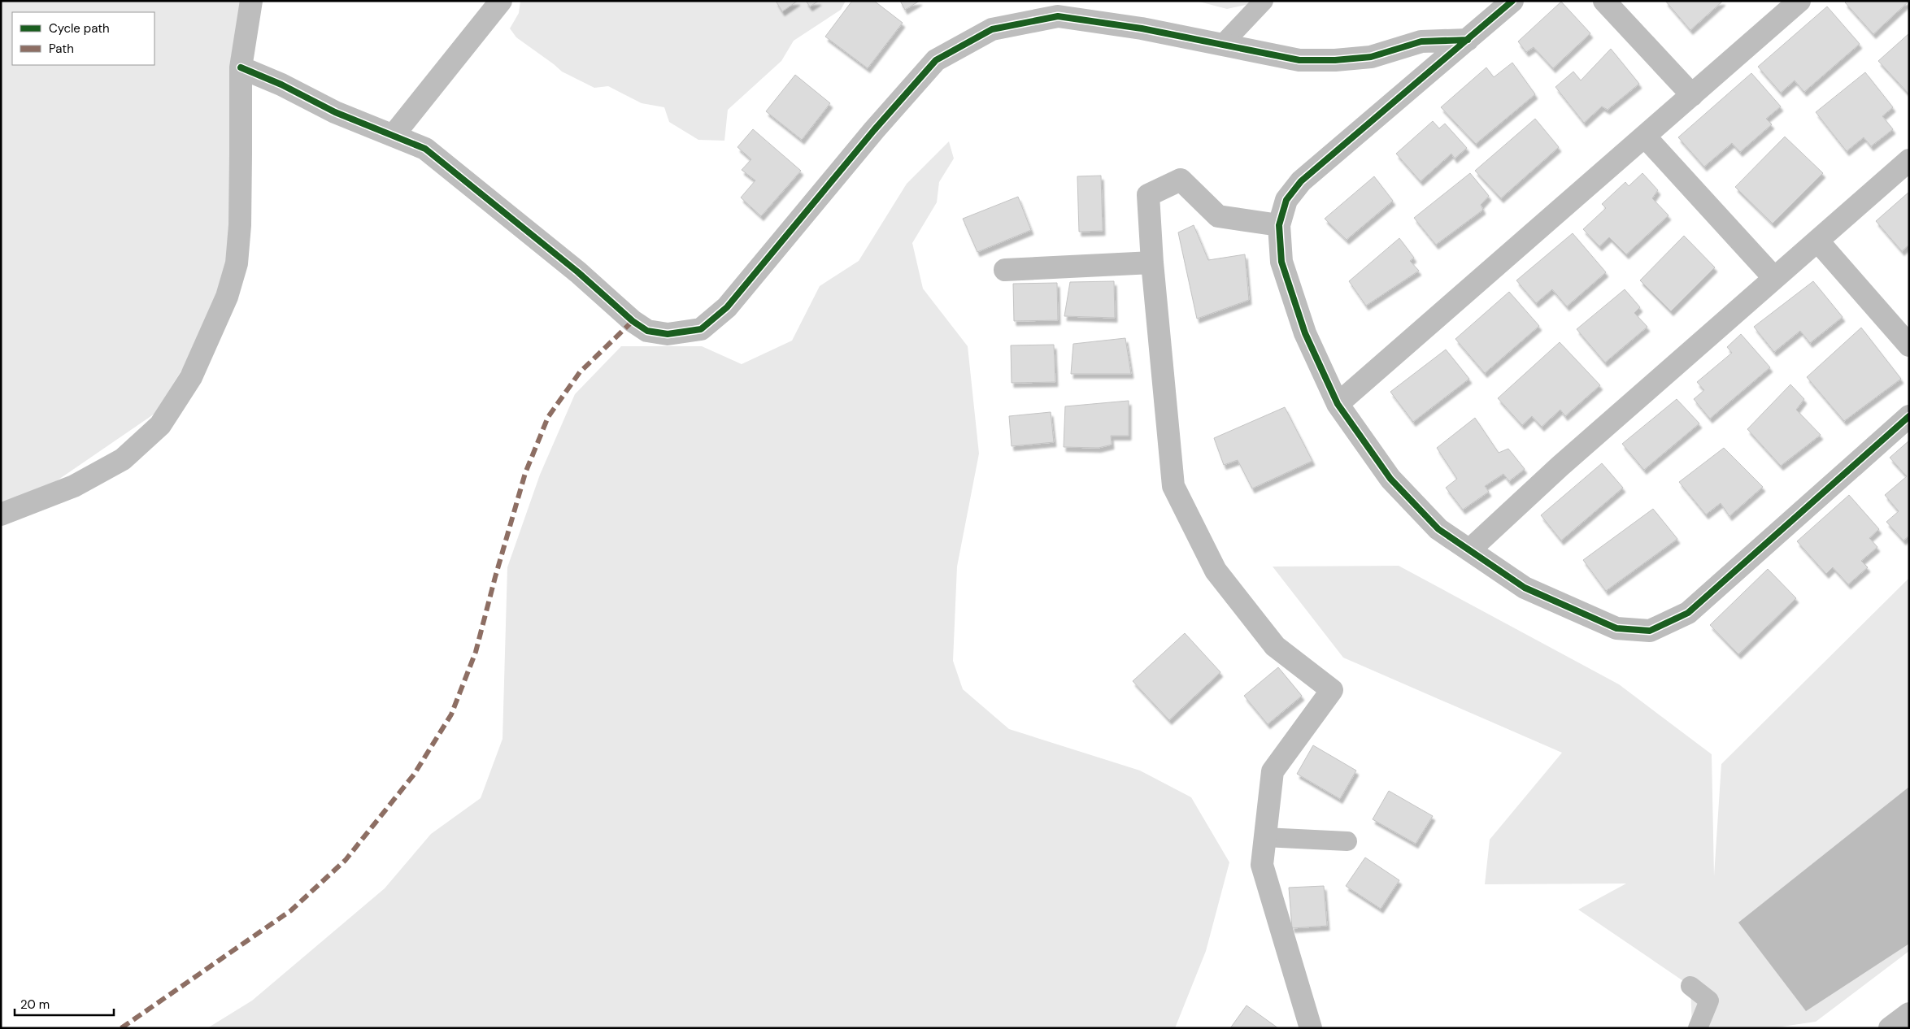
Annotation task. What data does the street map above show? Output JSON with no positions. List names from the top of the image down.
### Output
{
  "legend": ["Cycle path", "Path"],
  "scale_bar": "20 m"
}
